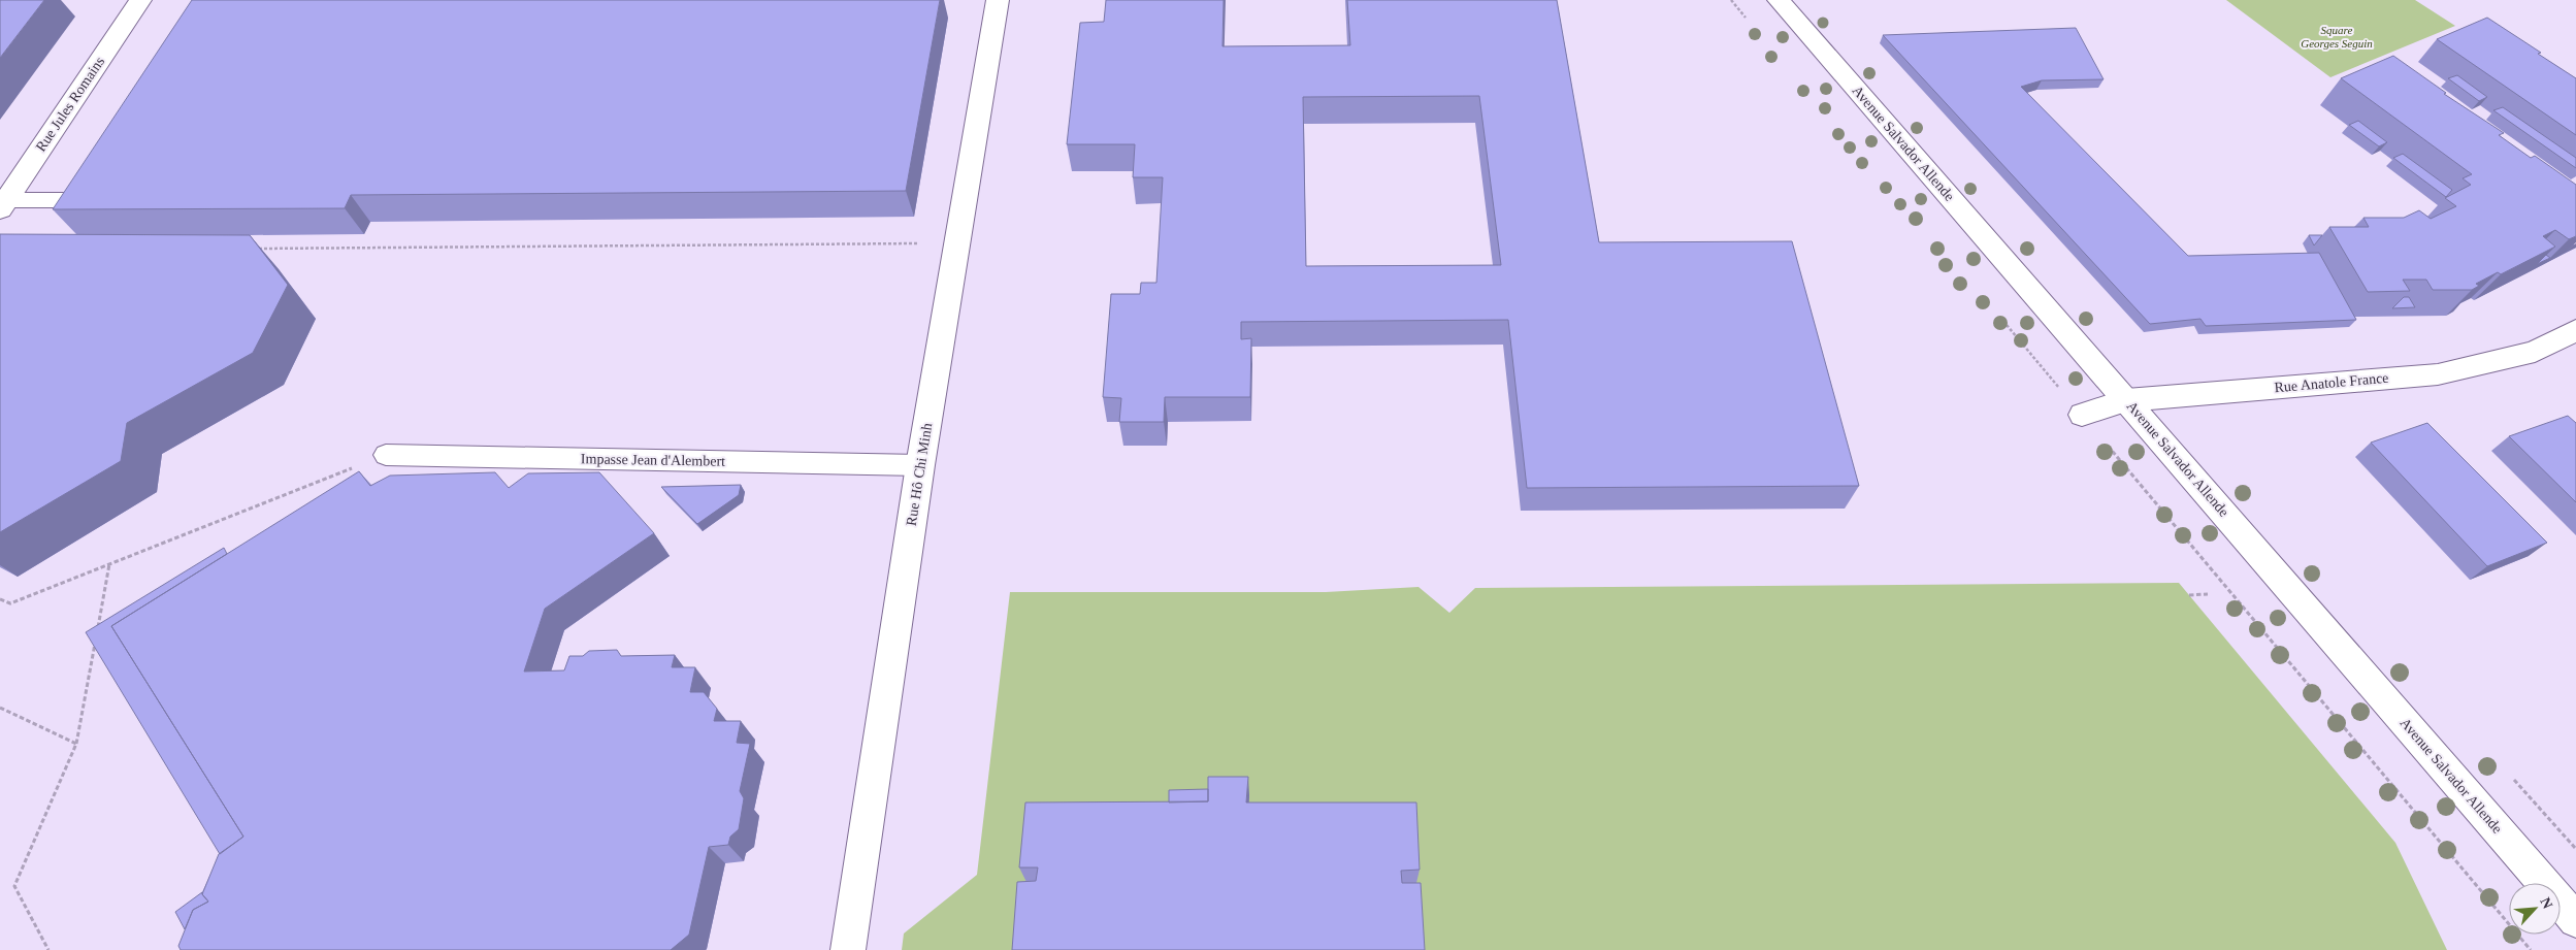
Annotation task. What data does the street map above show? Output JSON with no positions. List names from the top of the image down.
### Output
{
  "streets": {
    "street": [
      "Rue Jules Romains",
      "Avenue Salvador Allende",
      "Rue Anatole France",
      "Rue Hô Chi Minh"
    ],
    "lane": ["Impasse Jean d'Alembert"]
  },
  "crossings": [
    ["Avenue Salvador Allende", "Rue Anatole France"],
    ["Impasse Jean d'Alembert", "Rue Hô Chi Minh"]
  ],
  "parks": ["Square Georges Seguin"],
  "north": "top right"
}
